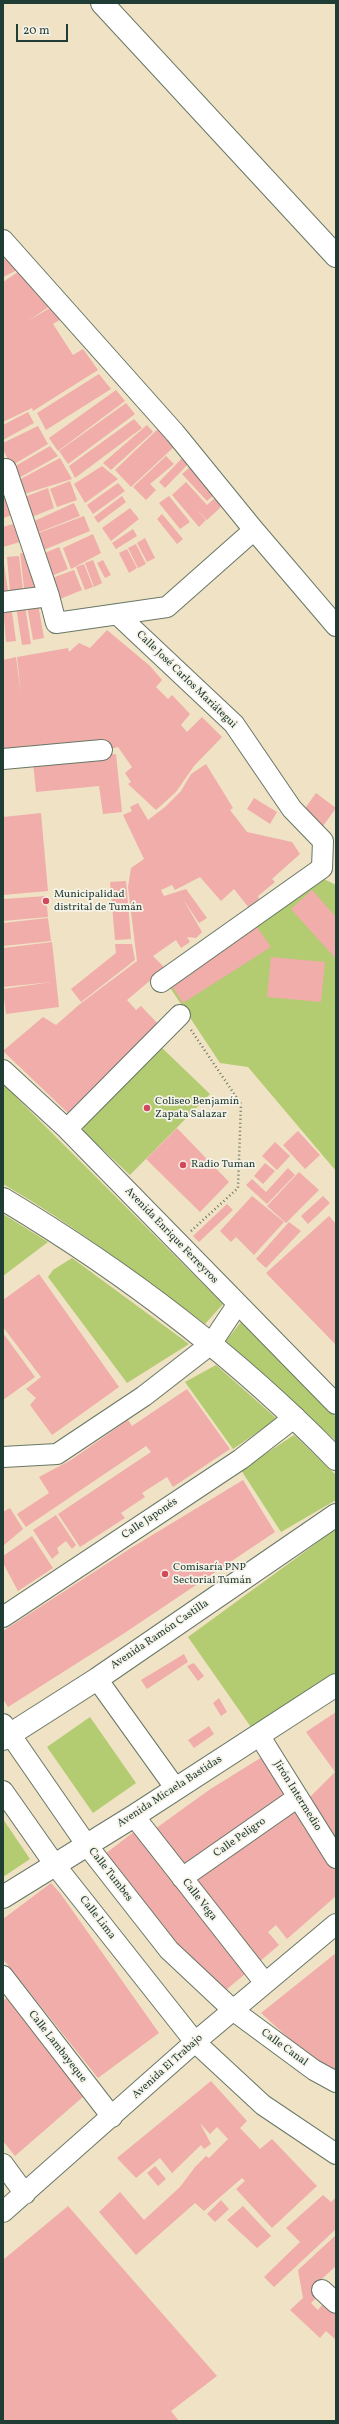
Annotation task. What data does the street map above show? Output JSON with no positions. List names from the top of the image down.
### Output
{
  "streets": {
    "main road": ["Avenida Ramón Castilla", "Avenida Micaela Bastidas"],
    "street": [
      "Calle José Carlos Mariátegui",
      "Avenida Enrique Ferreyros",
      "Calle Japonés",
      "Jirón Intermedio",
      "Calle Peligro",
      "Calle Tumbes",
      "Calle Vega",
      "Calle Lima",
      "Calle Lambayeque",
      "Calle Canal",
      "Avenida El Trabajo"
    ]
  },
  "crossings": [
    ["Avenida Ramón Castilla", "Calle Tumbes"],
    ["Avenida Micaela Bastidas", "Jirón Intermedio"],
    ["Avenida Micaela Bastidas", "Calle Tumbes"],
    ["Avenida Micaela Bastidas", "Calle Vega"],
    ["Avenida Micaela Bastidas", "Calle Lima"],
    ["Jirón Intermedio", "Calle Peligro"],
    ["Calle Peligro", "Calle Vega"],
    ["Calle Tumbes", "Calle Canal"],
    ["Calle Tumbes", "Avenida El Trabajo"],
    ["Calle Vega", "Avenida El Trabajo"],
    ["Calle Lima", "Avenida El Trabajo"],
    ["Calle Lambayeque", "Avenida El Trabajo"],
    ["Calle Canal", "Avenida El Trabajo"]
  ],
  "places": [
    "Municipalidad distrital de Tumán",
    "Coliseo Benjamín Zapata Salazar",
    "Radio Tuman",
    "Comisaría PNP Sectorial Tumán"
  ],
  "scale_bar": "20 m"
}
